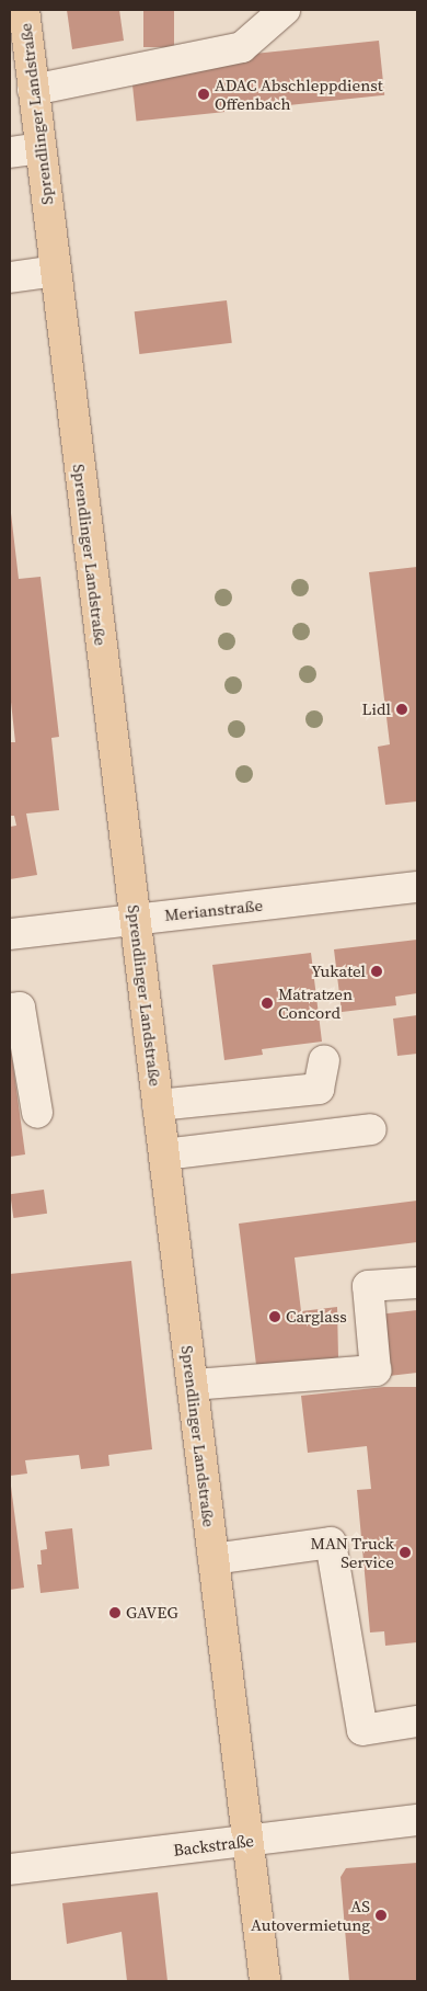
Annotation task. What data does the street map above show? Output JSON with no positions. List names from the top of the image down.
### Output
{
  "streets": {
    "main road": ["Sprendlinger Landstraße"],
    "street": ["Merianstraße", "Backstraße"]
  },
  "crossings": [
    ["Sprendlinger Landstraße", "Merianstraße"],
    ["Sprendlinger Landstraße", "Backstraße"]
  ],
  "places": [
    "ADAC Abschleppdienst Offenbach",
    "Lidl",
    "Yukatel",
    "Matratzen Concord",
    "Carglass",
    "MAN Truck Service",
    "GAVEG",
    "AS Autovermietung"
  ]
}
